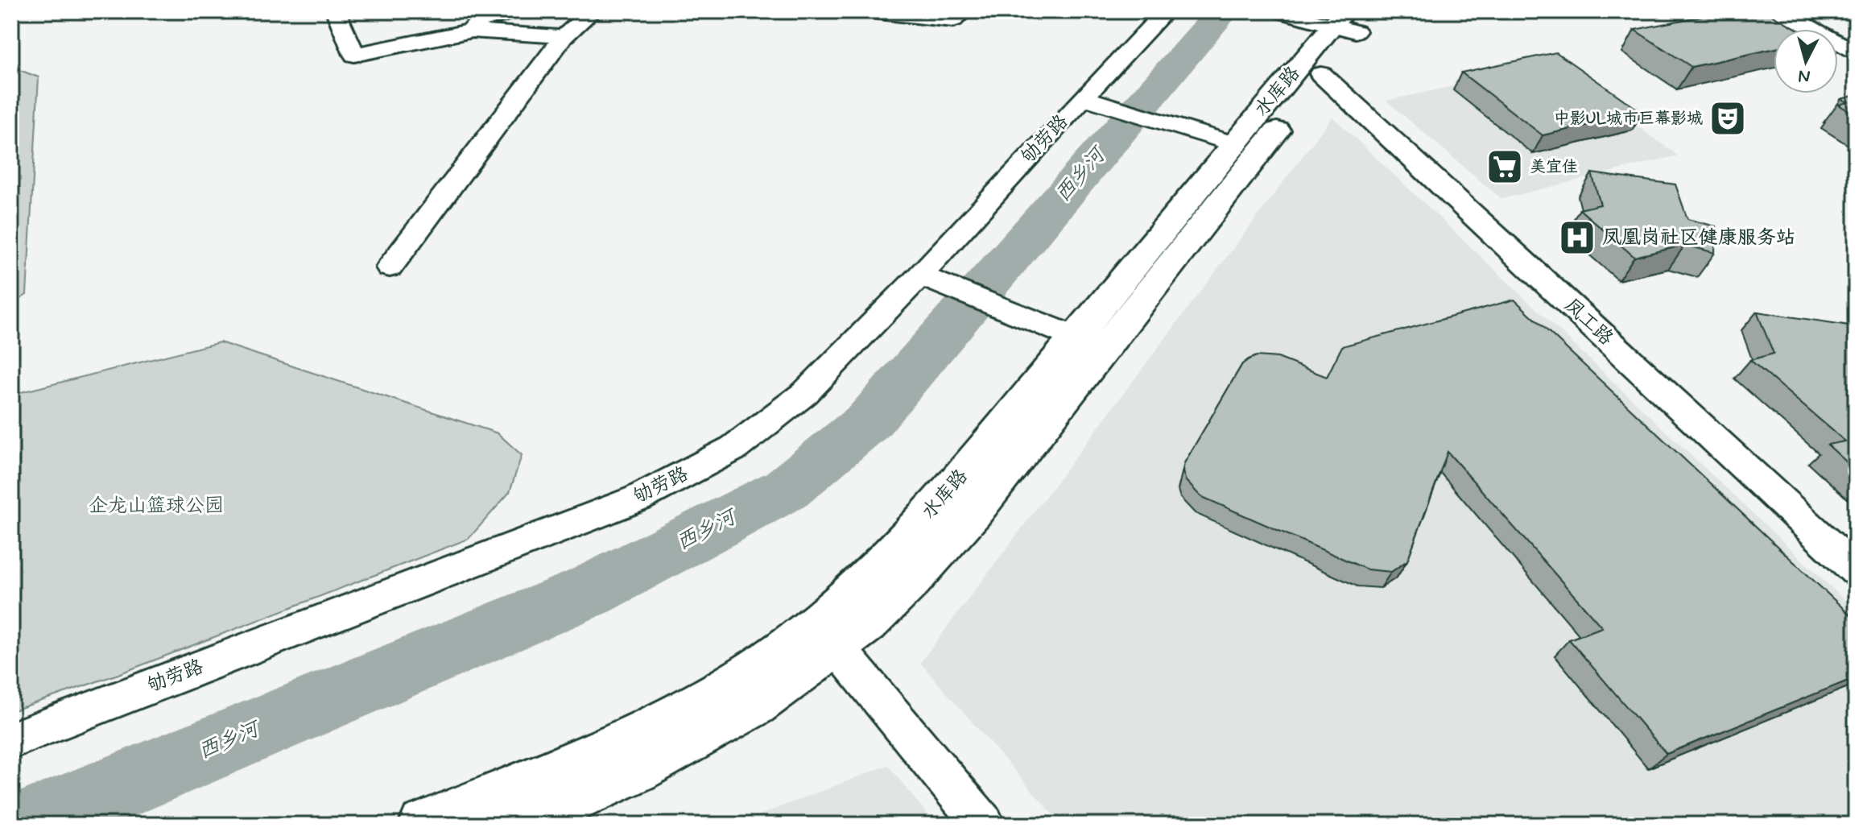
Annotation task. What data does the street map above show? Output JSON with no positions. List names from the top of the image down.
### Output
{
  "streets": {
    "main road": ["水库路"],
    "street": ["劬劳路", "凤工路"]
  },
  "crossings": [
    ["水库路", "凤工路"]
  ],
  "water": ["西乡河"],
  "parks": ["企龙山篮球公园"],
  "places": {
    "theatre": ["中影UL城市巨幕影城"],
    "supermarket": ["美宜佳"],
    "hospital": ["凤凰岗社区健康服务站"]
  },
  "north": "bottom"
}
